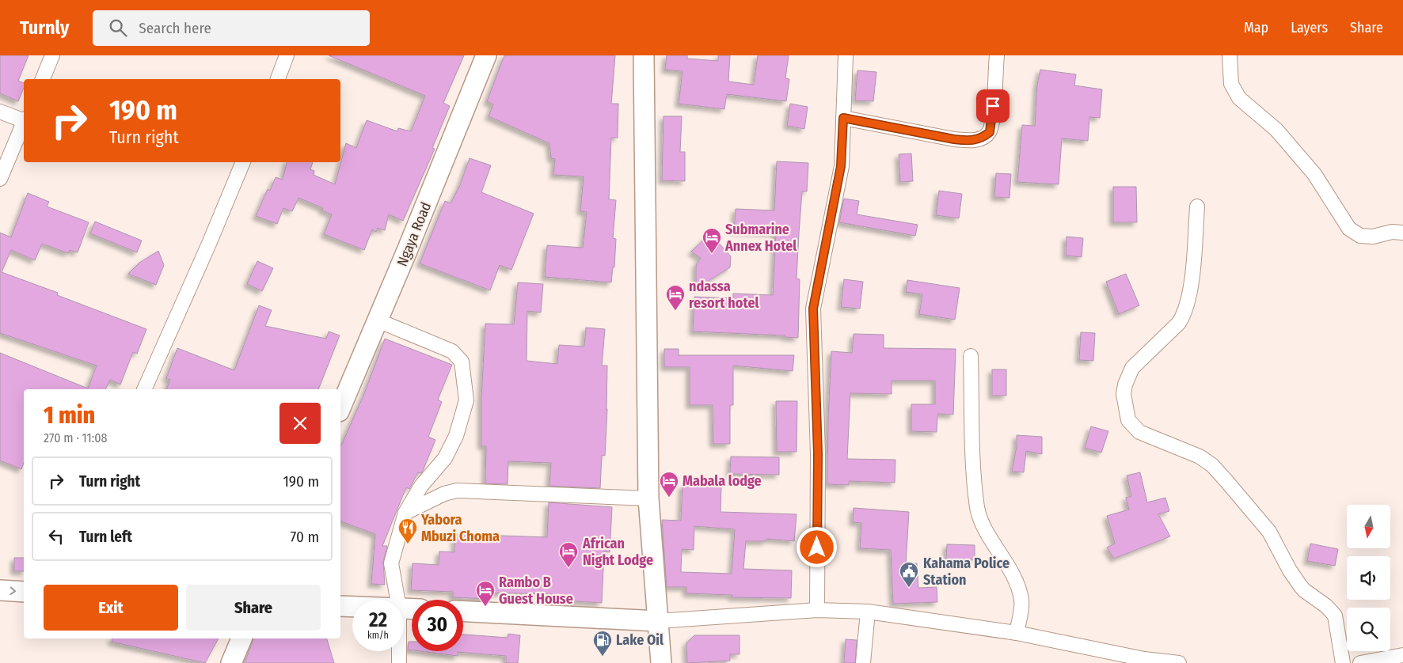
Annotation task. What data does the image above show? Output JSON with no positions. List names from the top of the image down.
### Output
{
  "streets": {
    "street": ["Ngaya Road"]
  },
  "places": {
    "hotel": [
      "Submarine Annex Hotel",
      "ndassa resort hotel",
      "Mabala lodge",
      "African Night Lodge",
      "Rambo B Guest House"
    ],
    "restaurant": ["Yabora Mbuzi Choma"],
    "public building": ["Kahama Police Station"],
    "fuel station": ["Lake Oil"]
  },
  "north": "bottom",
  "page": {
    "header": "Turnly",
    "search": "Search here",
    "nav": ["Map", "Layers", "Share"],
    "turn": ["190 m", "Turn right"],
    "heading": ["1 min", "270 m · 11:08"],
    "list": [
      {
        "name": "Turn right",
        "value": "190 m"
      },
      {
        "name": "Turn left",
        "value": "70 m"
      }
    ],
    "buttons": ["Exit", "Share"],
    "speed": "22 km/h",
    "limit": "30"
  }
}
